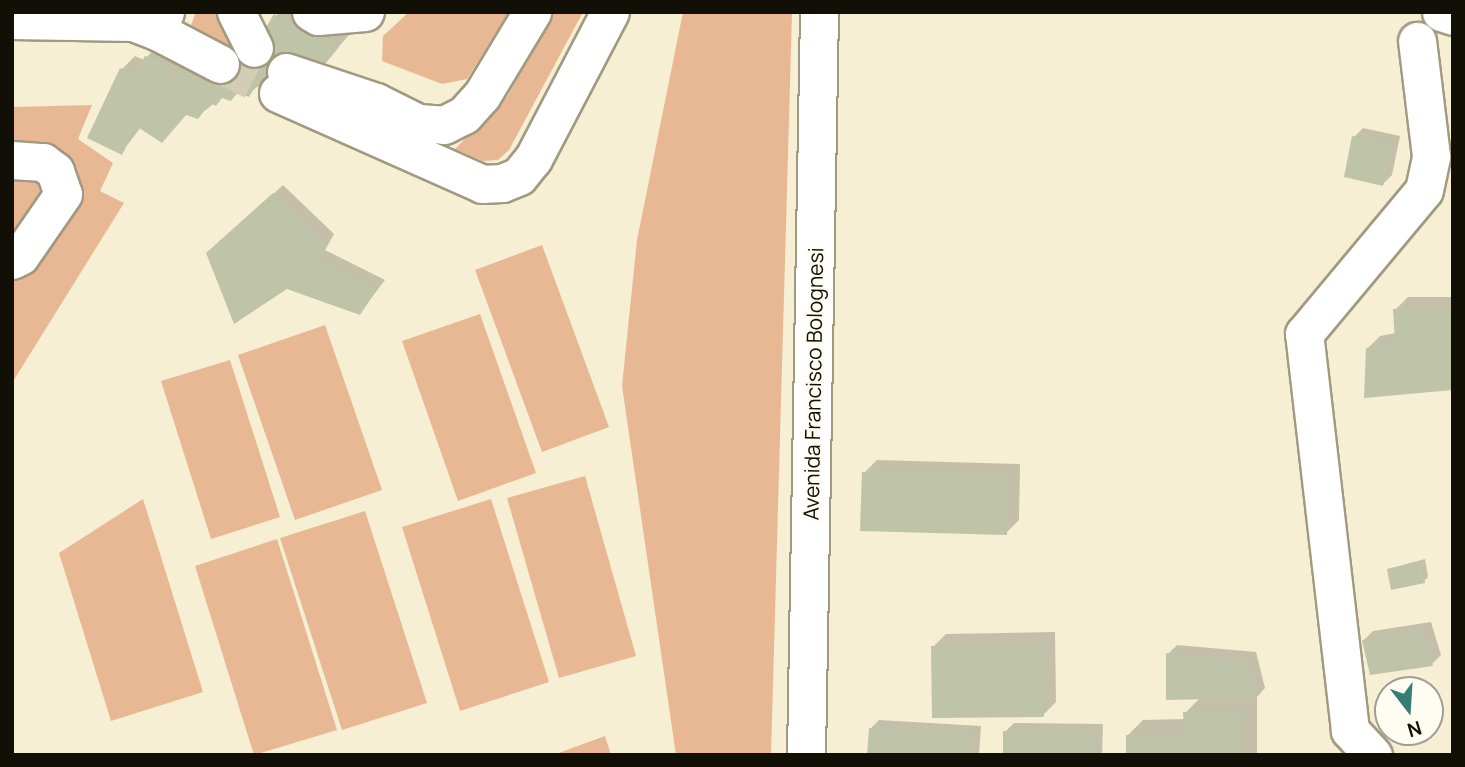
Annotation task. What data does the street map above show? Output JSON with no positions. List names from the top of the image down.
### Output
{
  "streets": {
    "street": ["Avenida Francisco Bolognesi"]
  },
  "north": "bottom"
}
